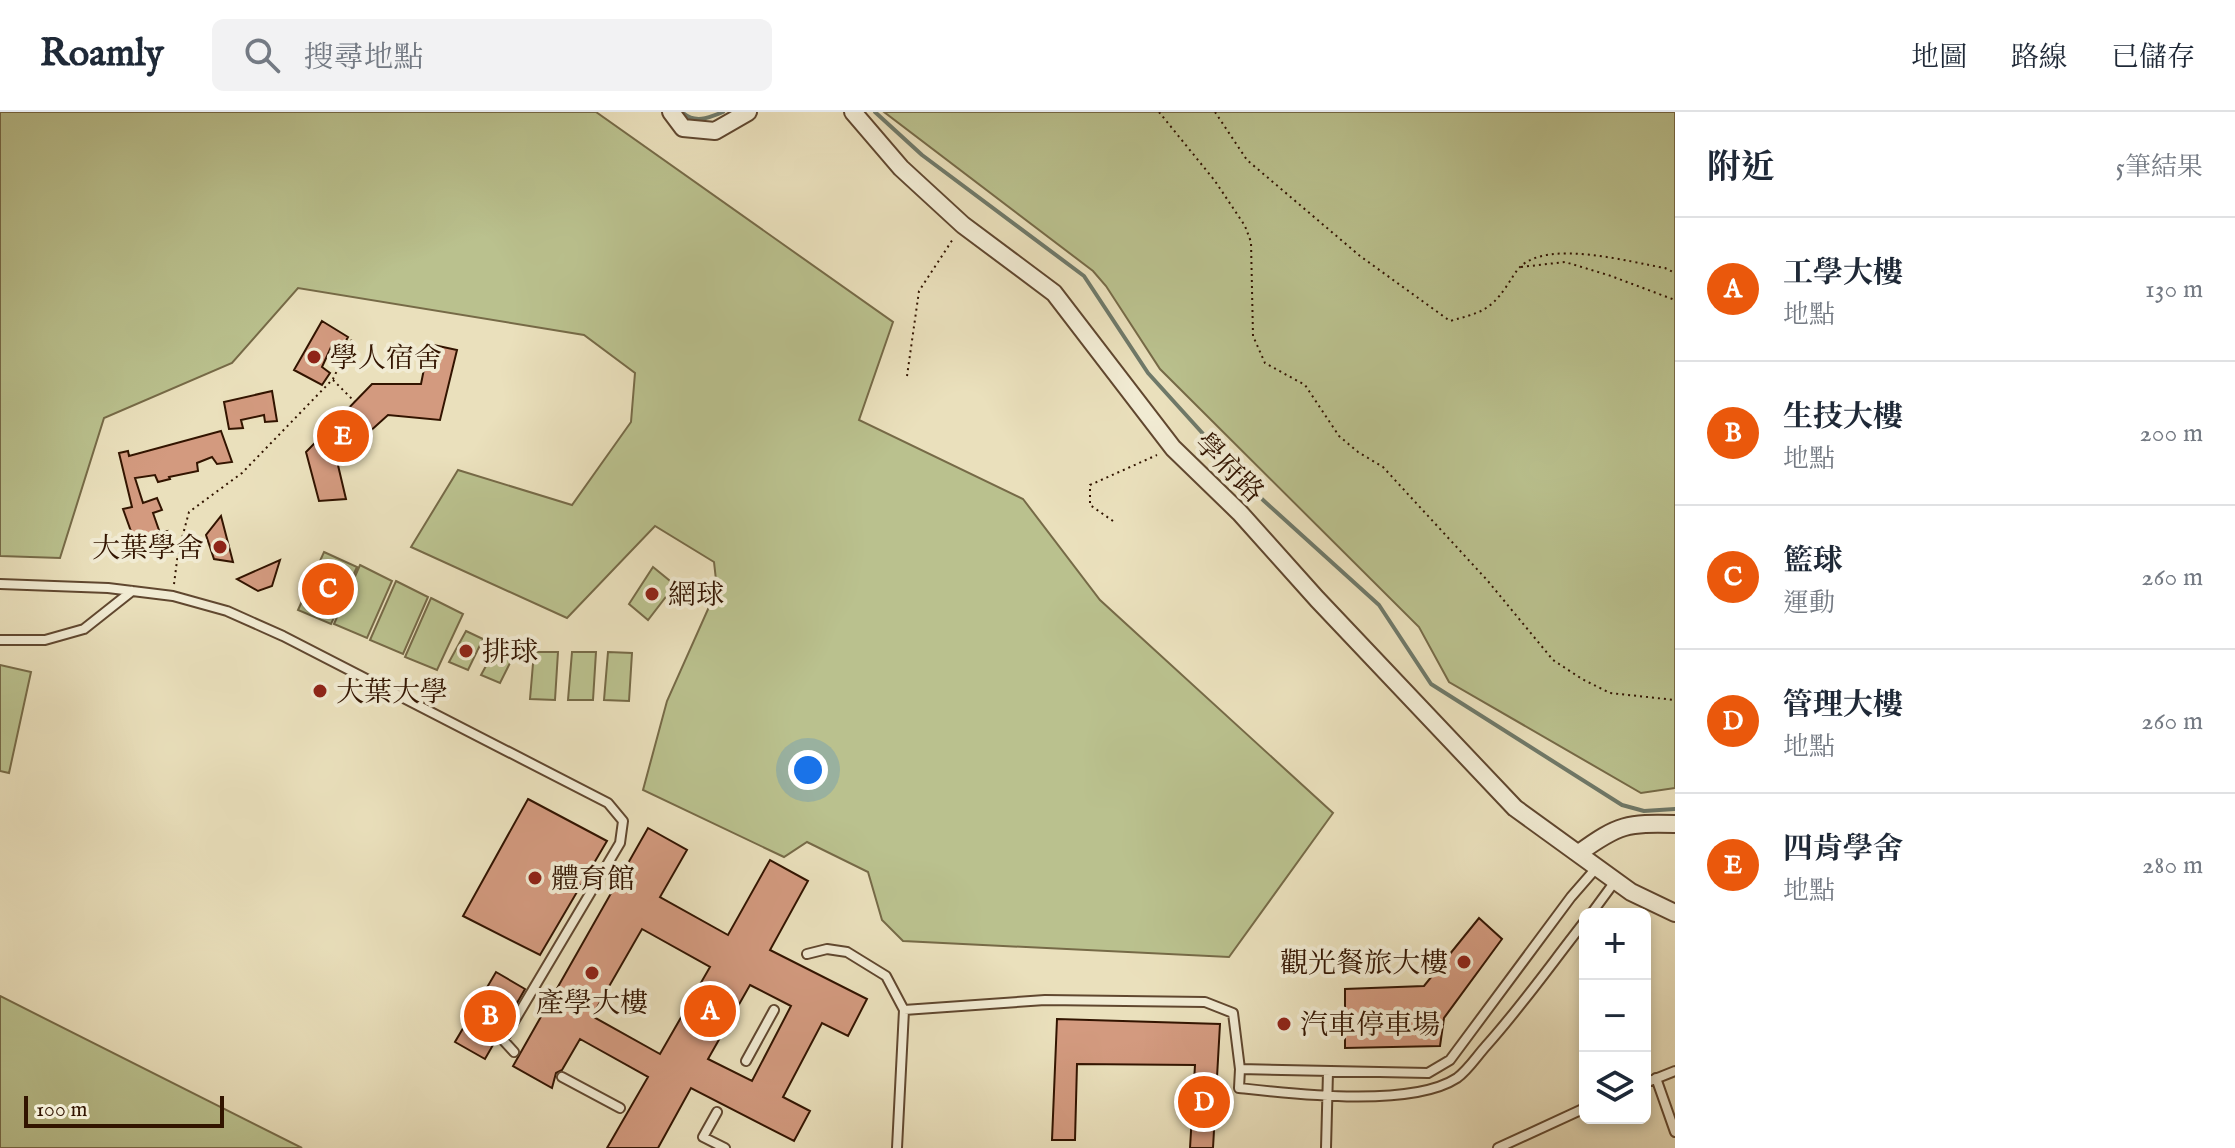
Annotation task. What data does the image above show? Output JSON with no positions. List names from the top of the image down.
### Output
{
  "streets": {
    "street": ["學府路"]
  },
  "places": [
    "學人宿舍",
    "大葉學舍",
    "網球",
    "排球",
    "大葉大學",
    "體育館",
    "觀光餐旅大樓",
    "產學大樓",
    "汽車停車場"
  ],
  "scale_bar": "100 m",
  "page": {
    "header": "Roamly",
    "search": "搜尋地點",
    "nav": ["地圖", "路線", "已儲存"],
    "heading": ["附近", "5筆結果"],
    "list": [
      {
        "mark": "A",
        "name": "工學大樓",
        "note": "地點",
        "value": "130 m"
      },
      {
        "mark": "B",
        "name": "生技大樓",
        "note": "地點",
        "value": "200 m"
      },
      {
        "mark": "C",
        "name": "籃球",
        "note": "運動",
        "value": "260 m"
      },
      {
        "mark": "D",
        "name": "管理大樓",
        "note": "地點",
        "value": "260 m"
      },
      {
        "mark": "E",
        "name": "四肯學舍",
        "note": "地點",
        "value": "280 m"
      }
    ],
    "pins": [
      "E",
      "C",
      "A",
      "B",
      "D"
    ],
    "map_buttons": ["+", "−"],
    "scale": "100 m"
  }
}
